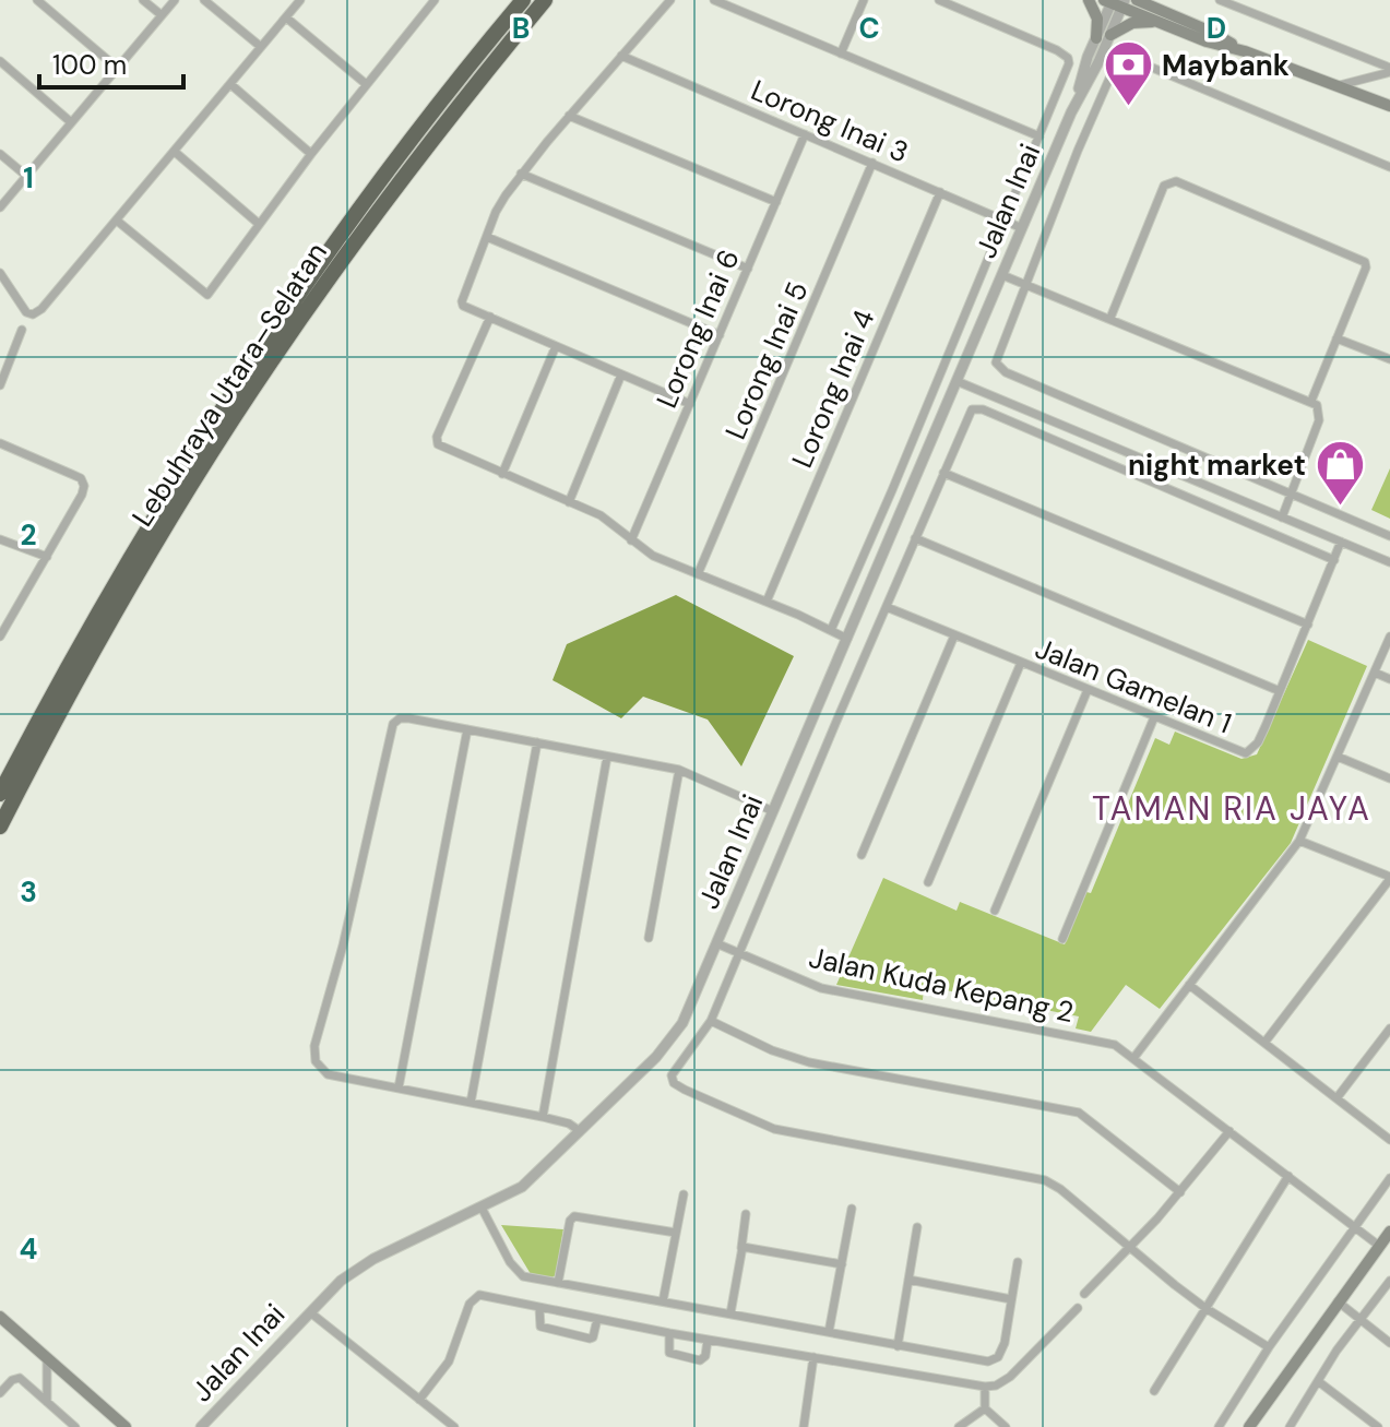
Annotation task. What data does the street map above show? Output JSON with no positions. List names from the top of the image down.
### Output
{
  "streets": {
    "highway": ["Lebuhraya Utara–Selatan"],
    "street": [
      "Lorong Inai 3",
      "Jalan Inai",
      "Lorong Inai 6",
      "Lorong Inai 5",
      "Lorong Inai 4",
      "Jalan Gamelan 1",
      "Jalan Kuda Kepang 2"
    ]
  },
  "crossings": [
    ["Lorong Inai 3", "Jalan Inai"],
    ["Lorong Inai 3", "Lorong Inai 6"],
    ["Lorong Inai 3", "Lorong Inai 5"],
    ["Lorong Inai 3", "Lorong Inai 4"],
    ["Jalan Inai", "Jalan Kuda Kepang 2"]
  ],
  "districts": ["TAMAN RIA JAYA"],
  "places": {
    "bank": ["Maybank"],
    "shop": ["night market"]
  },
  "scale_bar": "100 m",
  "grid": {
    "columns": ["B", "C", "D"],
    "rows": [
      "1",
      "2",
      "3",
      "4"
    ]
  }
}
